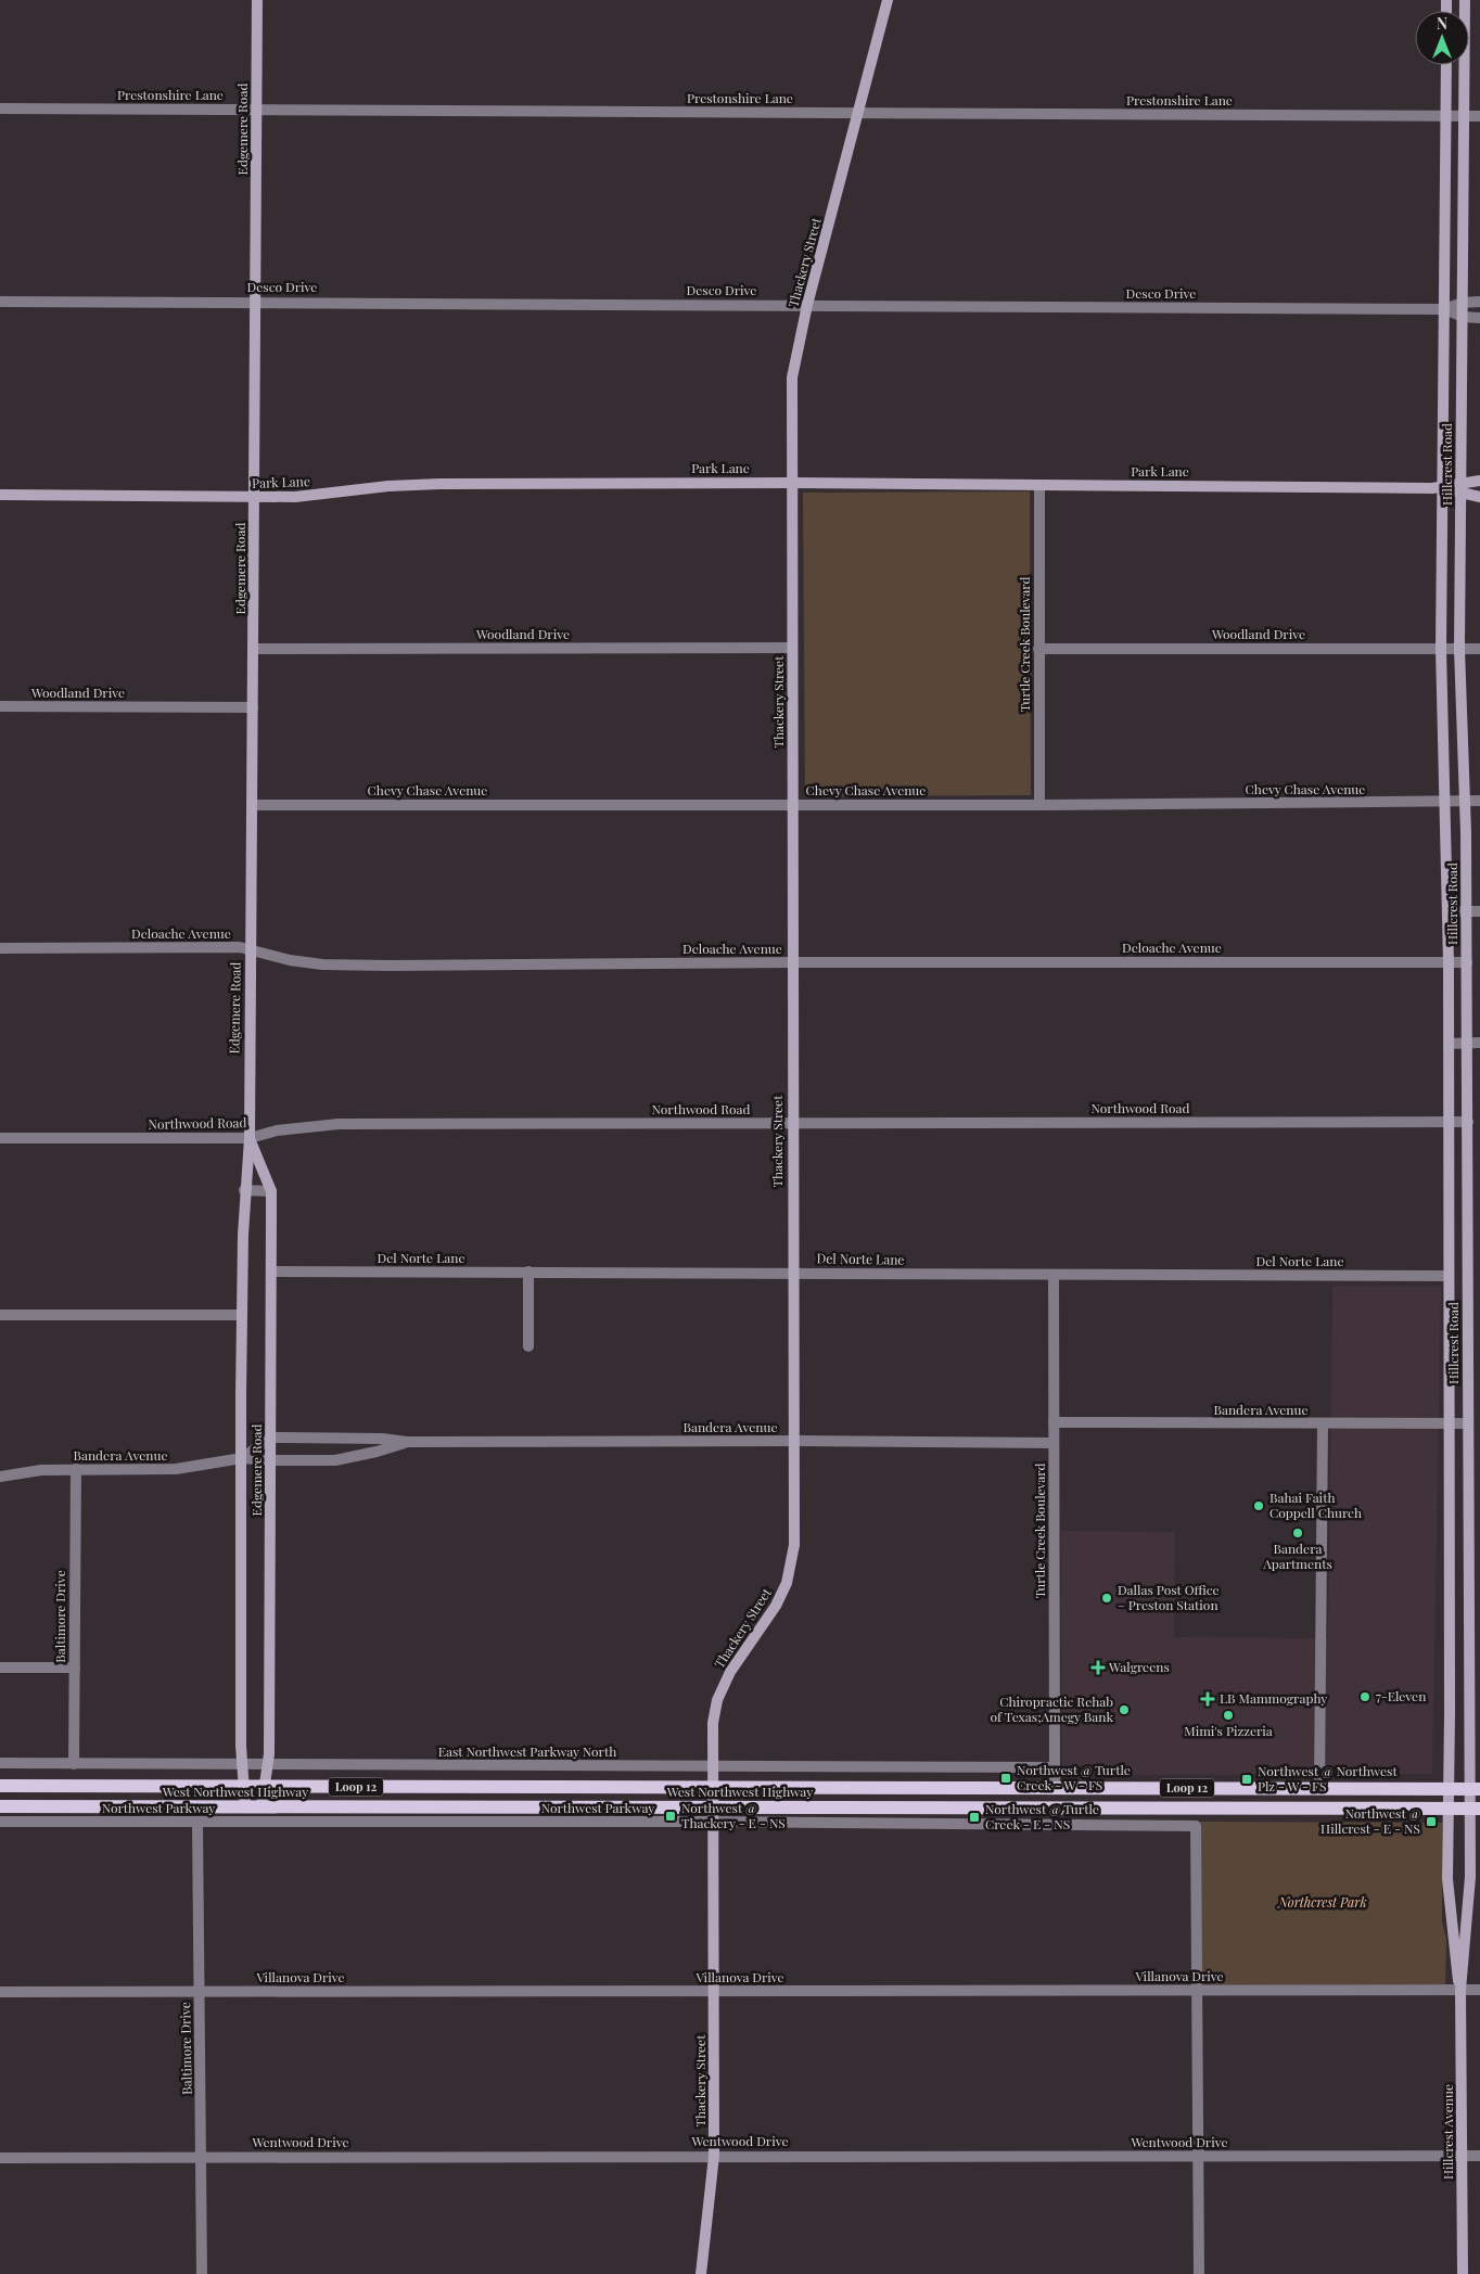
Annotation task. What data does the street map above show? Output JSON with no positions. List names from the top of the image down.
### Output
{
  "streets": {
    "main road": ["Loop 12", "West Northwest Highway"],
    "street": [
      "Prestonshire Lane",
      "Edgemere Road",
      "Thackery Street",
      "Desco Drive",
      "Hillcrest Road",
      "Park Lane",
      "Woodland Drive",
      "Turtle Creek Boulevard",
      "Chevy Chase Avenue",
      "Deloache Avenue",
      "Northwood Road",
      "Del Norte Lane",
      "Bandera Avenue",
      "Baltimore Drive",
      "East Northwest Parkway North",
      "Northwest Parkway",
      "Villanova Drive",
      "Hillcrest Avenue",
      "Wentwood Drive"
    ]
  },
  "crossings": [
    ["Prestonshire Lane", "Edgemere Road"],
    ["Prestonshire Lane", "Thackery Street"],
    ["Prestonshire Lane", "Hillcrest Road"],
    ["Edgemere Road", "Desco Drive"],
    ["Edgemere Road", "Park Lane"],
    ["Edgemere Road", "Woodland Drive"],
    ["Edgemere Road", "Chevy Chase Avenue"],
    ["Edgemere Road", "Deloache Avenue"],
    ["Edgemere Road", "Northwood Road"],
    ["Edgemere Road", "Del Norte Lane"],
    ["Edgemere Road", "Bandera Avenue"],
    ["Edgemere Road", "East Northwest Parkway North"],
    ["Edgemere Road", "West Northwest Highway"],
    ["Thackery Street", "Desco Drive"],
    ["Thackery Street", "Park Lane"],
    ["Thackery Street", "Woodland Drive"],
    ["Thackery Street", "Chevy Chase Avenue"],
    ["Thackery Street", "Deloache Avenue"],
    ["Thackery Street", "Northwood Road"],
    ["Thackery Street", "Del Norte Lane"],
    ["Thackery Street", "Bandera Avenue"],
    ["Thackery Street", "East Northwest Parkway North"],
    ["Thackery Street", "West Northwest Highway"],
    ["Thackery Street", "Northwest Parkway"],
    ["Thackery Street", "Villanova Drive"],
    ["Thackery Street", "Wentwood Drive"],
    ["Desco Drive", "Hillcrest Road"],
    ["Hillcrest Road", "Park Lane"],
    ["Hillcrest Road", "Woodland Drive"],
    ["Hillcrest Road", "Chevy Chase Avenue"],
    ["Hillcrest Road", "Deloache Avenue"],
    ["Hillcrest Road", "Northwood Road"],
    ["Hillcrest Road", "Del Norte Lane"],
    ["Hillcrest Road", "Bandera Avenue"],
    ["Hillcrest Road", "West Northwest Highway"],
    ["Hillcrest Road", "Hillcrest Avenue"],
    ["Park Lane", "Turtle Creek Boulevard"],
    ["Woodland Drive", "Turtle Creek Boulevard"],
    ["Turtle Creek Boulevard", "Chevy Chase Avenue"],
    ["Turtle Creek Boulevard", "Del Norte Lane"],
    ["Turtle Creek Boulevard", "Bandera Avenue"],
    ["Turtle Creek Boulevard", "East Northwest Parkway North"],
    ["Turtle Creek Boulevard", "West Northwest Highway"],
    ["Bandera Avenue", "Baltimore Drive"],
    ["Baltimore Drive", "East Northwest Parkway North"],
    ["Baltimore Drive", "Northwest Parkway"],
    ["Baltimore Drive", "Villanova Drive"],
    ["Baltimore Drive", "Wentwood Drive"],
    ["West Northwest Highway", "Hillcrest Avenue"],
    ["Northwest Parkway", "Villanova Drive"],
    ["Villanova Drive", "Hillcrest Avenue"],
    ["Hillcrest Avenue", "Wentwood Drive"]
  ],
  "parks": ["Northcrest Park"],
  "places": {
    "other": [
      "Bahai Faith Coppell Church",
      "Bandera Apartments",
      "Dallas Post Office – Preston Station",
      "7-Eleven",
      "Chiropractic Rehab of Texas;Amegy Bank",
      "Mimi's Pizzeria"
    ],
    "health": ["Walgreens", "LB Mammography"],
    "transit": [
      "Northwest @ Turtle Creek - W - FS",
      "Northwest @ Northwest Plz - W - FS",
      "Northwest @ Thackery - E - NS",
      "Northwest @ Turtle Creek - E - NS",
      "Northwest @ Hillcrest - E - NS"
    ]
  },
  "north": "top"
}
